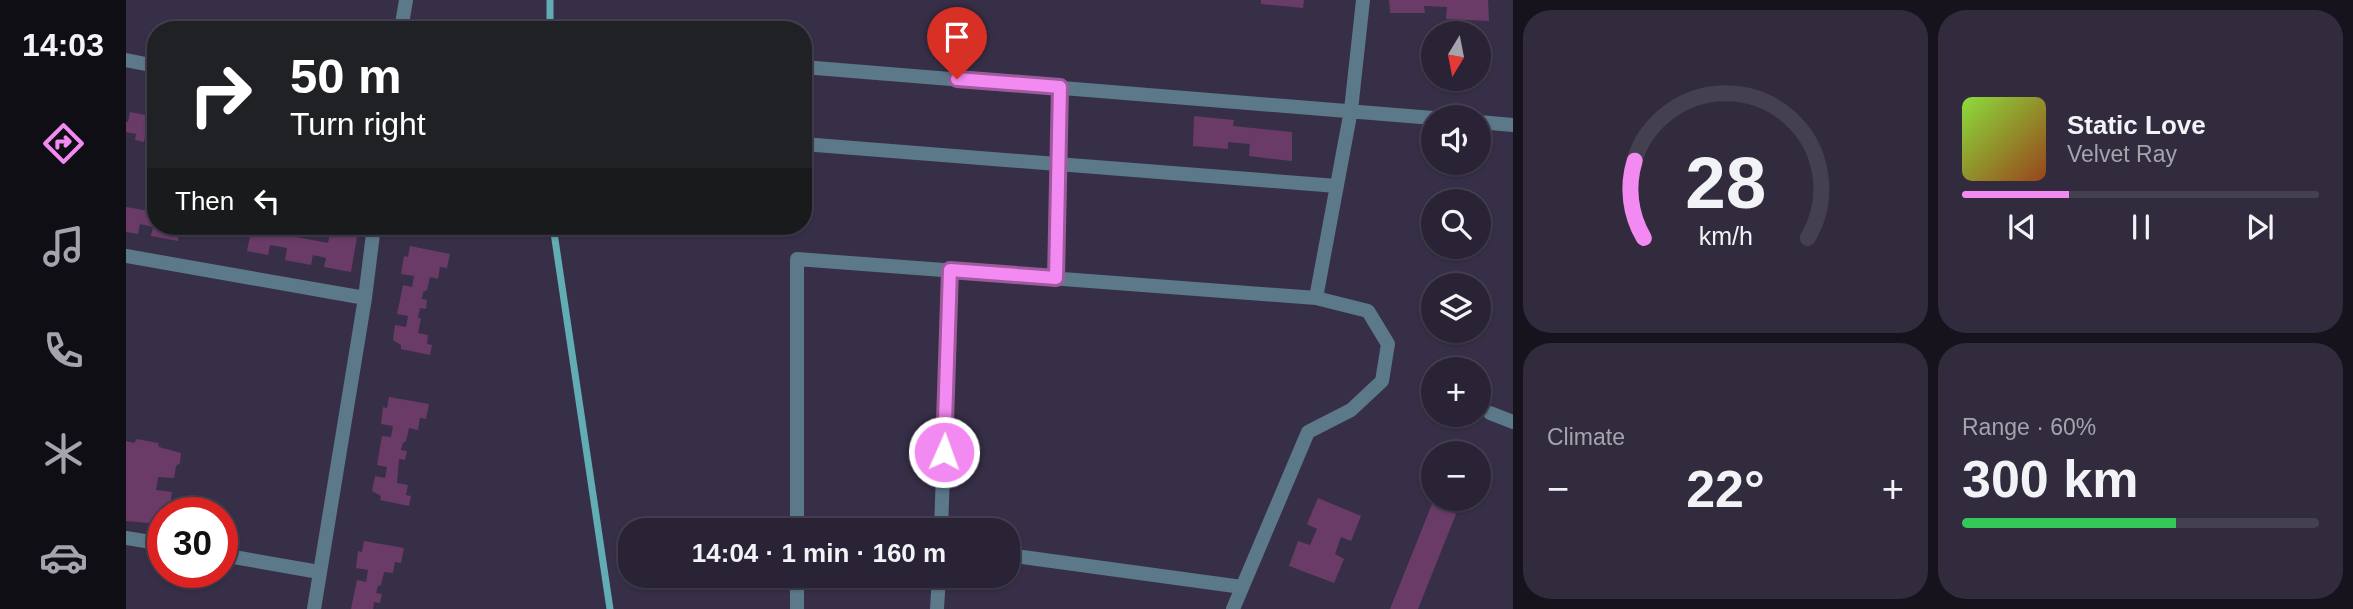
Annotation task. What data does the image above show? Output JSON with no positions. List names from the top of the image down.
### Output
{
  "north": "bottom",
  "page": {
    "tabs": "14:03",
    "map_buttons": ["+", "−"],
    "turn": ["50 m", "Turn right"],
    "song": ["Static Love", "Velvet Ray"],
    "then": "Then",
    "tile": [
      "Climate",
      ["Range · 60%", "300 km"]
    ],
    "heat": ["−", "22°", "+"],
    "limit": "30",
    "trip": "14:04 · 1 min · 160 m",
    "gauge": ["28", "km/h"]
  }
}
